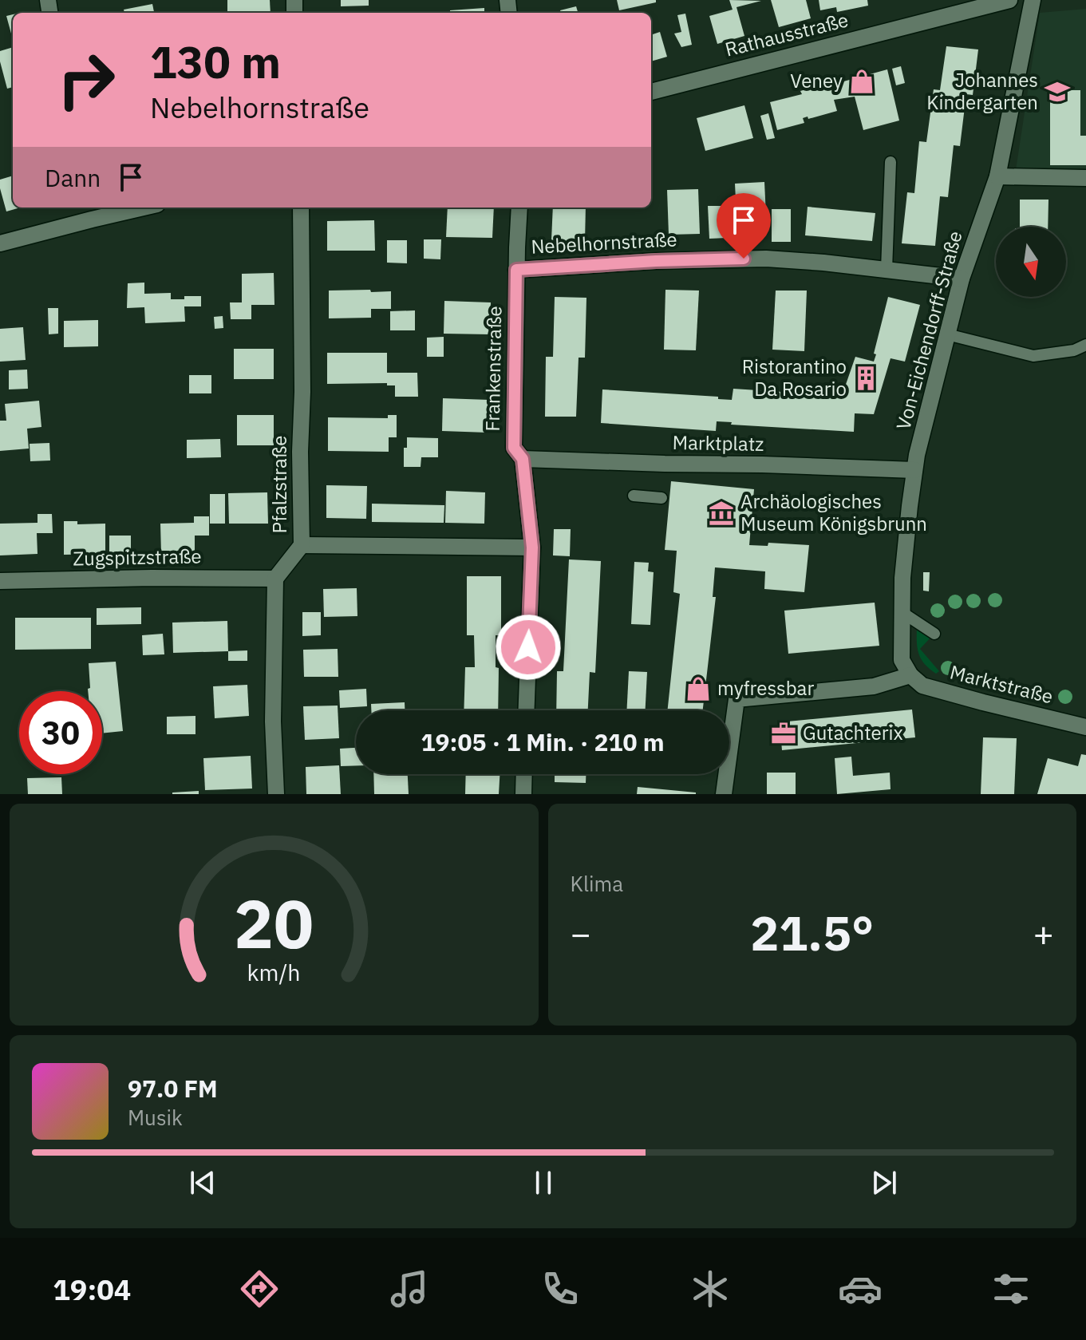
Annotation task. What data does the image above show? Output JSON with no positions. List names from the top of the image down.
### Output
{
  "streets": {
    "street": [
      "Rathausstraße",
      "Nebelhornstraße",
      "Von-Eichendorff-Straße",
      "Frankenstraße",
      "Marktplatz",
      "Pfalzstraße",
      "Zugspitzstraße",
      "Marktstraße"
    ]
  },
  "crossings": [
    ["Nebelhornstraße", "Von-Eichendorff-Straße"],
    ["Nebelhornstraße", "Frankenstraße"],
    ["Von-Eichendorff-Straße", "Marktplatz"],
    ["Von-Eichendorff-Straße", "Marktstraße"],
    ["Frankenstraße", "Marktplatz"],
    ["Pfalzstraße", "Zugspitzstraße"]
  ],
  "places": {
    "shop": ["Veney", "myfressbar"],
    "school or university": ["Johannes Kindergarten"],
    "building": ["Ristorantino Da Rosario"],
    "museum": ["Archäologisches Museum Königsbrunn"],
    "office": ["Gutachterix"]
  },
  "north": "bottom",
  "page": {
    "turn": ["130 m", "Nebelhornstraße"],
    "then": "Dann",
    "limit": "30",
    "trip": "19:05 · 1 Min. · 210 m",
    "tile": "Klima",
    "heat": ["−", "21.5°", "+"],
    "song": ["97.0 FM", "Musik"],
    "tabs": "19:04",
    "gauge": ["20", "km/h"]
  }
}
